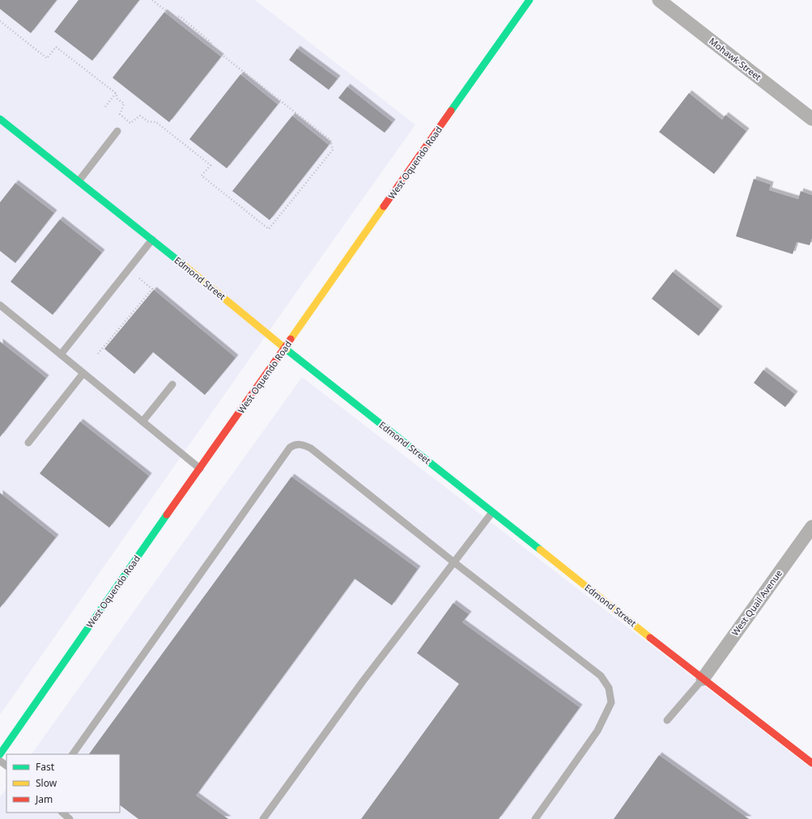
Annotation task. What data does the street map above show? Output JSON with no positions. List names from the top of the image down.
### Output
{
  "streets": {
    "street": [
      "Mohawk Street",
      "West Oquendo Road",
      "Edmond Street",
      "West Quail Avenue"
    ]
  },
  "crossings": [
    ["West Oquendo Road", "Edmond Street"],
    ["Edmond Street", "West Quail Avenue"]
  ],
  "legend": ["Fast", "Slow", "Jam"]
}
